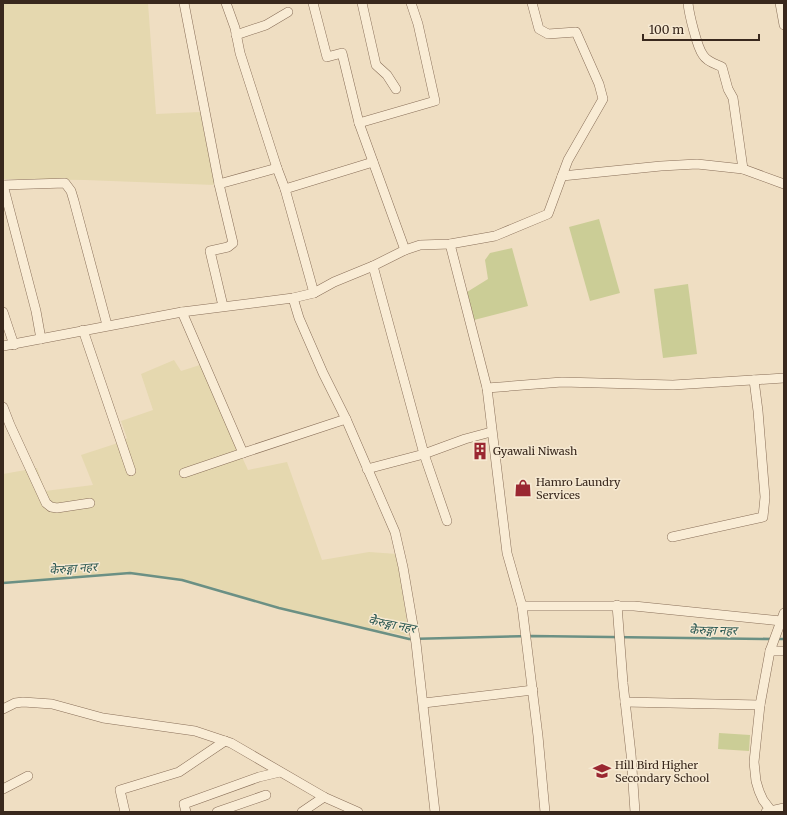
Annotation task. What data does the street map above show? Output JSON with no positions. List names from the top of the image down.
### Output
{
  "water": ["केेरुङ्गा नहर"],
  "places": {
    "building": ["Gyawali Niwash"],
    "shop": ["Hamro Laundry Services"],
    "school or university": ["Hill Bird Higher Secondary School"]
  },
  "scale_bar": "100 m"
}
